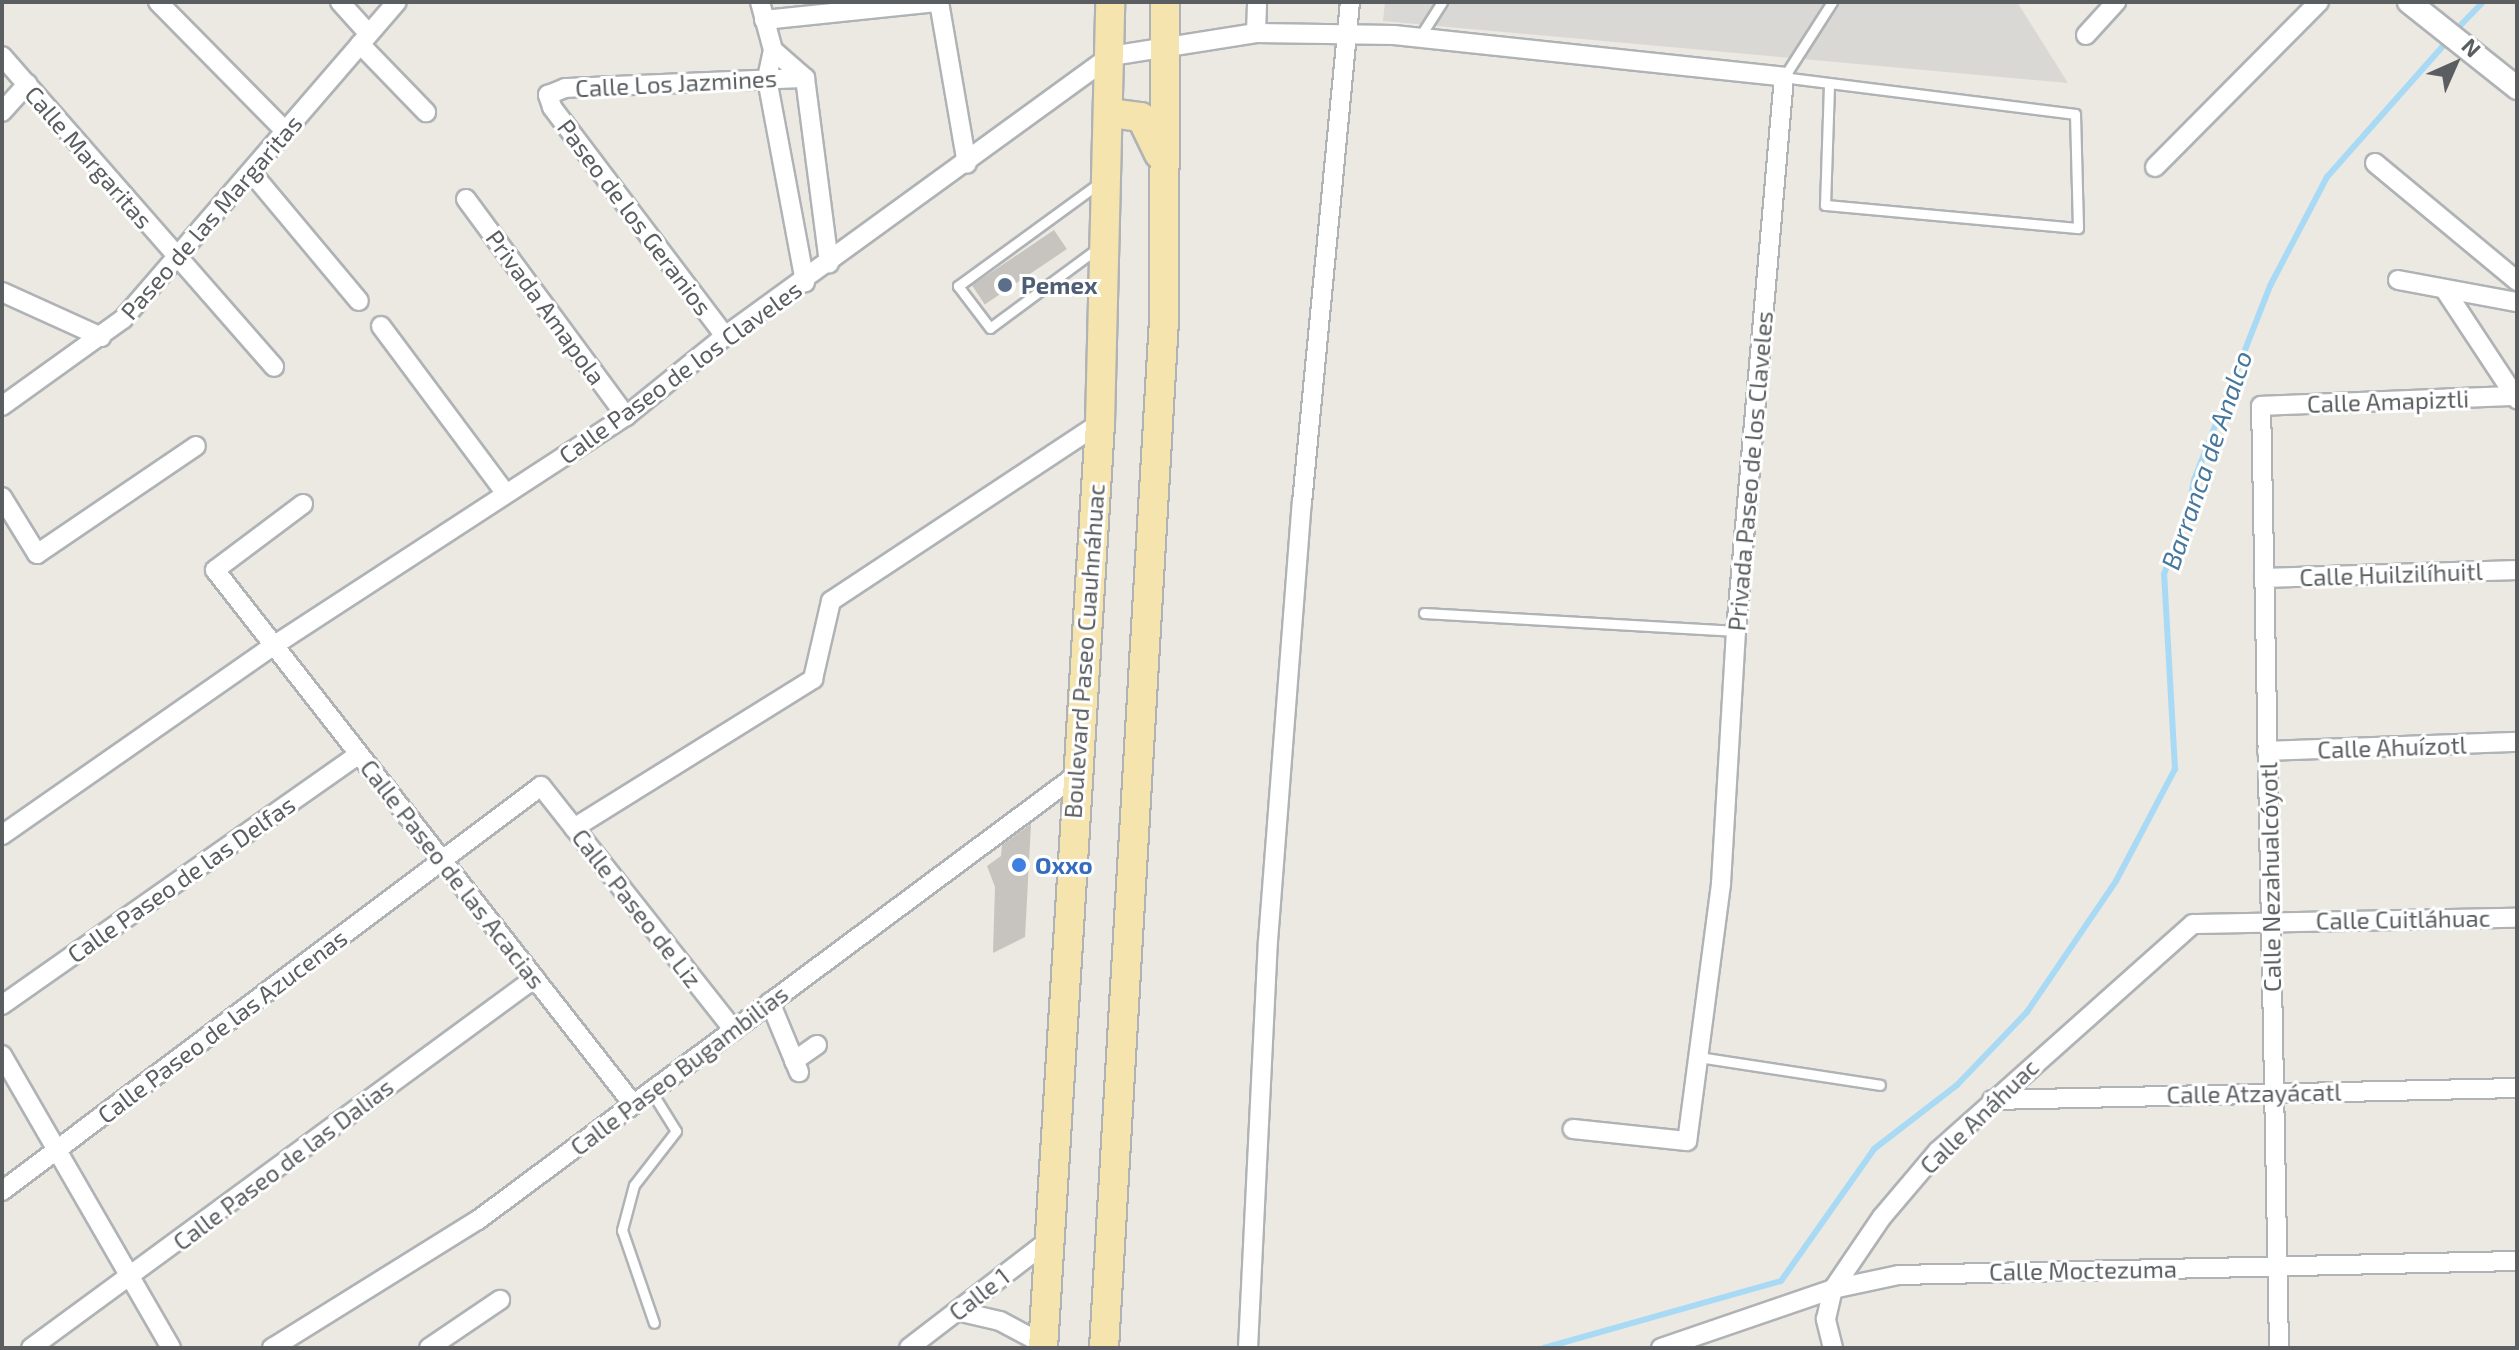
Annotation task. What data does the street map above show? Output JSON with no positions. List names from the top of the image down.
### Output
{
  "streets": {
    "main road": ["Boulevard Paseo Cuauhnáhuac"],
    "street": [
      "Calle Los Jazmines",
      "Calle Margaritas",
      "Paseo de las Margaritas",
      "Paseo de los Geranios",
      "Privada Amapola",
      "Calle Paseo de los Claveles",
      "Calle Amapiztli",
      "Privada Paseo de los Claveles",
      "Calle Huilzilíhuitl",
      "Calle Ahuízotl",
      "Calle Paseo de las Acacias",
      "Calle Nezahualcóyotl",
      "Calle Paseo de las Delfas",
      "Calle Paseo de Liz",
      "Calle Cuitláhuac",
      "Calle Paseo de las Azucenas",
      "Calle Paseo Bugambilias",
      "Calle Atzayácatl",
      "Calle Anáhuac",
      "Calle Paseo de las Dalias",
      "Calle Moctezuma",
      "Calle 1"
    ]
  },
  "crossings": [
    ["Calle Los Jazmines", "Paseo de los Geranios"],
    ["Calle Margaritas", "Paseo de las Margaritas"],
    ["Paseo de los Geranios", "Calle Paseo de los Claveles"],
    ["Privada Amapola", "Calle Paseo de los Claveles"],
    ["Calle Paseo de los Claveles", "Boulevard Paseo Cuauhnáhuac"],
    ["Calle Paseo de los Claveles", "Calle Paseo de las Acacias"],
    ["Calle Amapiztli", "Calle Nezahualcóyotl"],
    ["Calle Huilzilíhuitl", "Calle Nezahualcóyotl"],
    ["Boulevard Paseo Cuauhnáhuac", "Calle Paseo Bugambilias"],
    ["Boulevard Paseo Cuauhnáhuac", "Calle 1"],
    ["Calle Ahuízotl", "Calle Nezahualcóyotl"],
    ["Calle Paseo de las Acacias", "Calle Paseo de las Delfas"],
    ["Calle Paseo de las Acacias", "Calle Paseo de las Azucenas"],
    ["Calle Paseo de las Acacias", "Calle Paseo Bugambilias"],
    ["Calle Paseo de las Acacias", "Calle Paseo de las Dalias"],
    ["Calle Nezahualcóyotl", "Calle Cuitláhuac"],
    ["Calle Nezahualcóyotl", "Calle Atzayácatl"],
    ["Calle Nezahualcóyotl", "Calle Moctezuma"],
    ["Calle Paseo de Liz", "Calle Paseo de las Azucenas"],
    ["Calle Paseo de Liz", "Calle Paseo Bugambilias"],
    ["Calle Cuitláhuac", "Calle Anáhuac"],
    ["Calle Atzayácatl", "Calle Anáhuac"],
    ["Calle Anáhuac", "Calle Moctezuma"]
  ],
  "water": ["Barranca de Analco"],
  "places": ["Pemex", "Oxxo"],
  "north": "top right"
}
